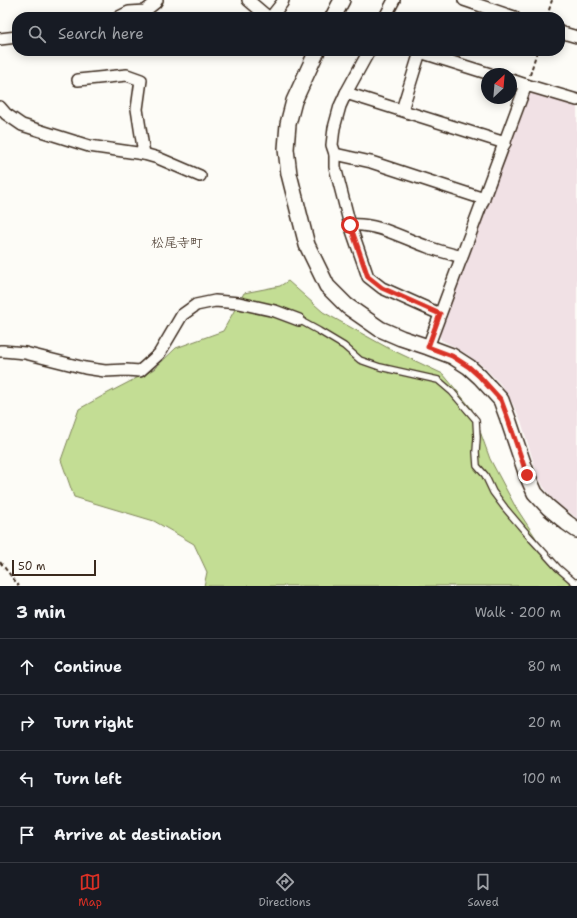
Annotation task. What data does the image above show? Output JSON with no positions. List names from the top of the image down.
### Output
{
  "districts": ["松尾寺町"],
  "scale_bar": "50 m",
  "north": "top right",
  "page": {
    "search": "Search here",
    "scale": "50 m",
    "heading": ["3 min", "Walk · 200 m"],
    "list": [
      ["Continue", "80 m"],
      ["Turn right", "20 m"],
      ["Turn left", "100 m"],
      "Arrive at destination"
    ],
    "nav": ["Map", "Directions", "Saved"]
  }
}
